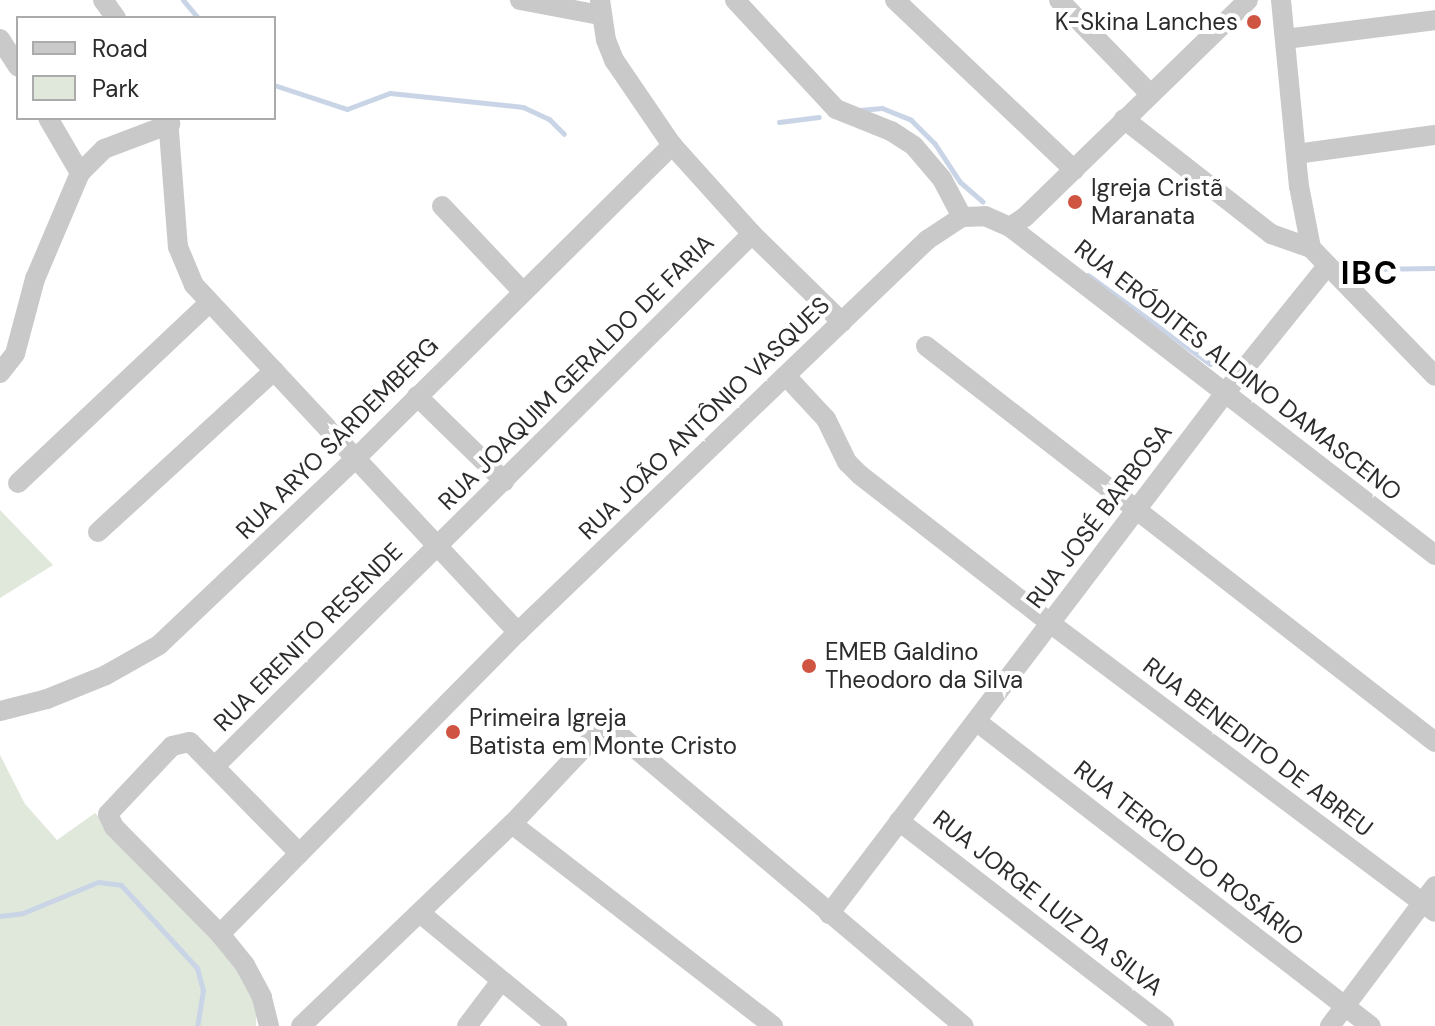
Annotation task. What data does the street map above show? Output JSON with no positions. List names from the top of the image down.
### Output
{
  "streets": {
    "street": [
      "RUA ERÓDITES ALDINO DAMASCENO",
      "RUA JOAQUIM GERALDO DE FARIA",
      "RUA JOÃO ANTÔNIO VASQUES",
      "RUA ARYO SARDEMBERG",
      "RUA JOSÉ BARBOSA",
      "RUA ERENITO RESENDE",
      "RUA BENEDITO DE ABREU",
      "RUA TERCIO DO ROSÁRIO",
      "RUA JORGE LUIZ DA SILVA"
    ]
  },
  "crossings": [
    ["RUA ERÓDITES ALDINO DAMASCENO", "RUA JOSÉ BARBOSA"],
    ["RUA JOAQUIM GERALDO DE FARIA", "RUA ERENITO RESENDE"],
    ["RUA JOÃO ANTÔNIO VASQUES", "RUA BENEDITO DE ABREU"],
    ["RUA JOSÉ BARBOSA", "RUA BENEDITO DE ABREU"],
    ["RUA JOSÉ BARBOSA", "RUA TERCIO DO ROSÁRIO"],
    ["RUA JOSÉ BARBOSA", "RUA JORGE LUIZ DA SILVA"]
  ],
  "districts": ["IBC"],
  "places": [
    "K-Skina Lanches",
    "Igreja Cristã Maranata",
    "EMEB Galdino Theodoro da Silva",
    "Primeira Igreja Batista em Monte Cristo"
  ],
  "legend": ["Road", "Park"]
}
